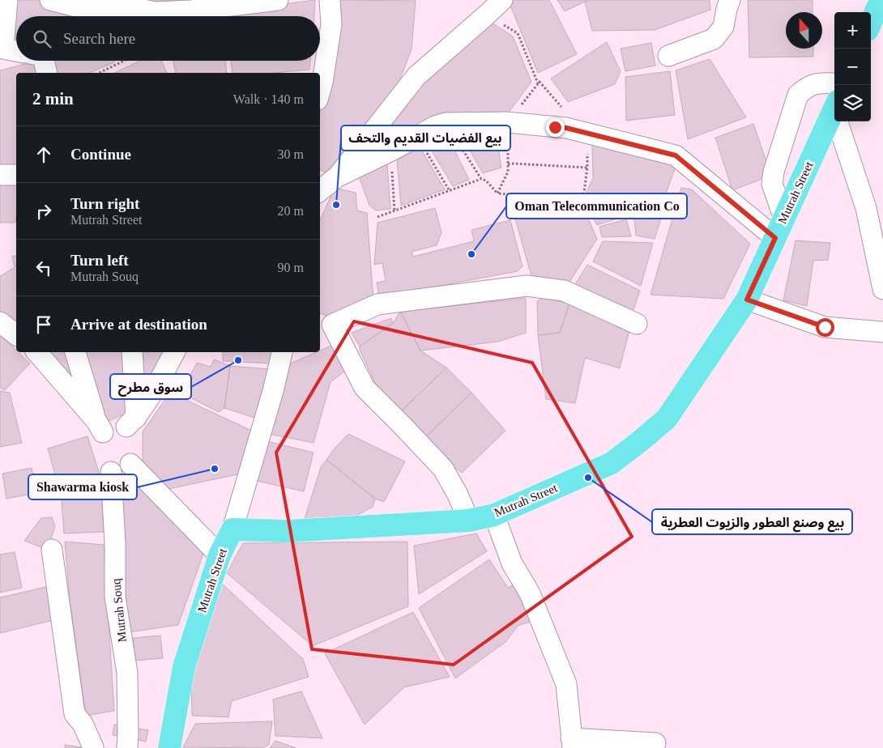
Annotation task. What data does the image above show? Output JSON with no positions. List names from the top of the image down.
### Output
{
  "streets": {
    "main road": ["Mutrah Street"],
    "street": ["Mutrah Souq"]
  },
  "places": [
    "بيع الفضيات القديم والتحف",
    "Oman Telecommunication Co",
    "سوق مطرح",
    "Shawarma kiosk",
    "بيع وصنع العطور والزيوت العطرية"
  ],
  "north": "top",
  "page": {
    "map_buttons": ["+", "−"],
    "search": "Search here",
    "heading": ["2 min", "Walk · 140 m"],
    "list": [
      ["Continue", "30 m"],
      ["Turn right", "Mutrah Street", "20 m"],
      ["Turn left", "Mutrah Souq", "90 m"],
      "Arrive at destination"
    ]
  }
}
